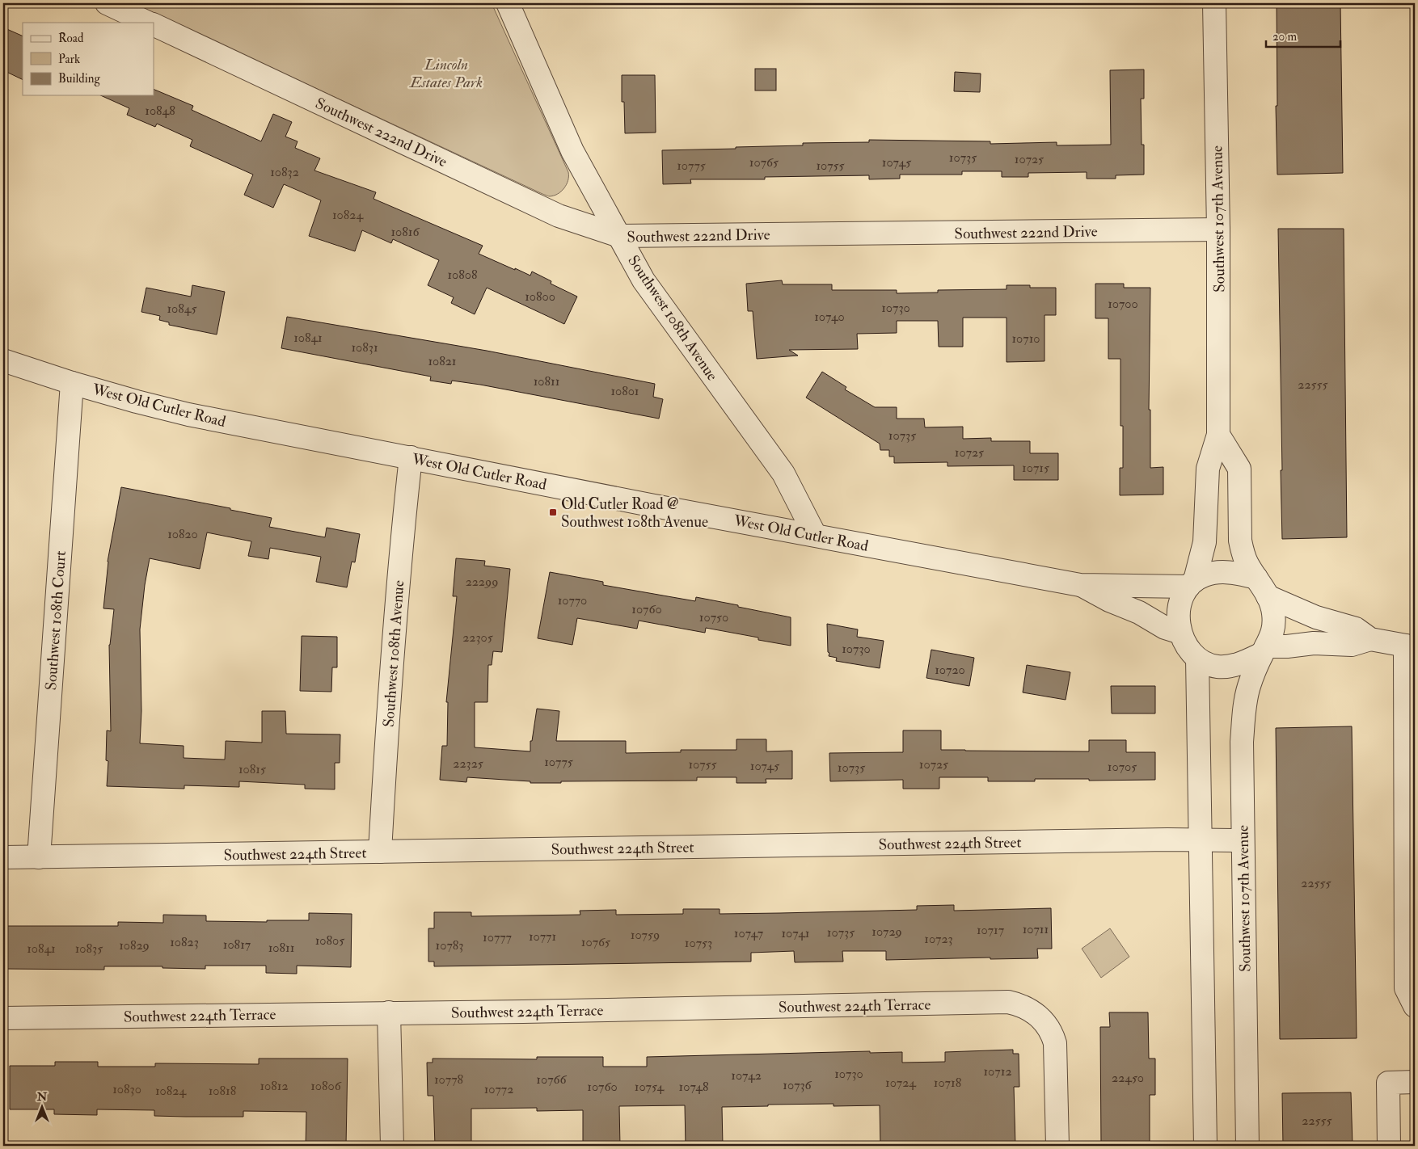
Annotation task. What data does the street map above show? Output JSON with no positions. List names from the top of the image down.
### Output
{
  "streets": {
    "street": [
      "Southwest 222nd Drive",
      "Southwest 107th Avenue",
      "Southwest 108th Avenue",
      "West Old Cutler Road",
      "Southwest 108th Court",
      "Southwest 224th Street",
      "Southwest 224th Terrace"
    ]
  },
  "crossings": [
    ["Southwest 222nd Drive", "Southwest 107th Avenue"],
    ["Southwest 222nd Drive", "Southwest 108th Avenue"],
    ["Southwest 107th Avenue", "West Old Cutler Road"],
    ["Southwest 107th Avenue", "Southwest 224th Street"],
    ["Southwest 108th Avenue", "West Old Cutler Road"],
    ["Southwest 108th Avenue", "Southwest 224th Street"],
    ["West Old Cutler Road", "Southwest 108th Court"],
    ["Southwest 108th Court", "Southwest 224th Street"]
  ],
  "parks": ["Lincoln Estates Park"],
  "places": {
    "transit": ["Old Cutler Road @ Southwest 108th Avenue"]
  },
  "house_numbers": [
    "10848",
    "10735",
    "10725",
    "10765",
    "10745",
    "10775",
    "10755",
    "10832",
    "10824",
    "10816",
    "10808",
    "10800",
    "10700",
    "10730",
    "10845",
    "10740",
    "10841",
    "10710",
    "10831",
    "10821",
    "10811",
    "22555",
    "10801",
    "10735",
    "10725",
    "10715",
    "10820",
    "22299",
    "10770",
    "10760",
    "10750",
    "22305",
    "10730",
    "10720",
    "10775",
    "22325",
    "10755",
    "10725",
    "10745",
    "10705",
    "10735",
    "10815",
    "22555",
    "10711",
    "10717",
    "10729",
    "10735",
    "10747",
    "10741",
    "10759",
    "10771",
    "10777",
    "10723",
    "10805",
    "10823",
    "10765",
    "10753",
    "10817",
    "10829",
    "10783",
    "10811",
    "10841",
    "10835",
    "10712",
    "10730",
    "10742",
    "22450",
    "10778",
    "10766",
    "10724",
    "10718",
    "10736",
    "10812",
    "10806",
    "10760",
    "10754",
    "10748",
    "10830",
    "10772",
    "10824",
    "10818",
    "22555"
  ],
  "legend": ["Road", "Park", "Building"],
  "scale_bar": "20 m",
  "north": "top"
}
